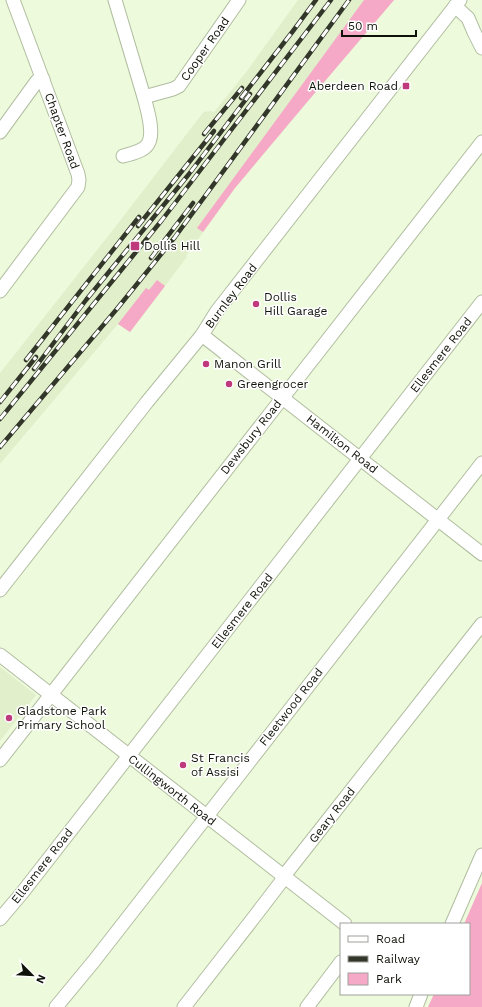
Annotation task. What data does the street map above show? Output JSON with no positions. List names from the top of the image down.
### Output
{
  "streets": {
    "street": [
      "Cooper Road",
      "Chapter Road",
      "Burnley Road",
      "Ellesmere Road",
      "Dewsbury Road",
      "Hamilton Road",
      "Fleetwood Road",
      "Cullingworth Road",
      "Geary Road"
    ]
  },
  "crossings": [
    ["Burnley Road", "Hamilton Road"],
    ["Ellesmere Road", "Hamilton Road"],
    ["Ellesmere Road", "Cullingworth Road"],
    ["Dewsbury Road", "Hamilton Road"],
    ["Dewsbury Road", "Cullingworth Road"],
    ["Hamilton Road", "Fleetwood Road"],
    ["Fleetwood Road", "Cullingworth Road"],
    ["Cullingworth Road", "Geary Road"]
  ],
  "places": {
    "transit": ["Aberdeen Road", "Dollis Hill"],
    "other": [
      "Dollis Hill Garage",
      "Manon Grill",
      "Greengrocer",
      "Gladstone Park Primary School",
      "St Francis of Assisi"
    ]
  },
  "legend": ["Road", "Railway", "Park"],
  "scale_bar": "50 m",
  "north": "bottom right"
}
